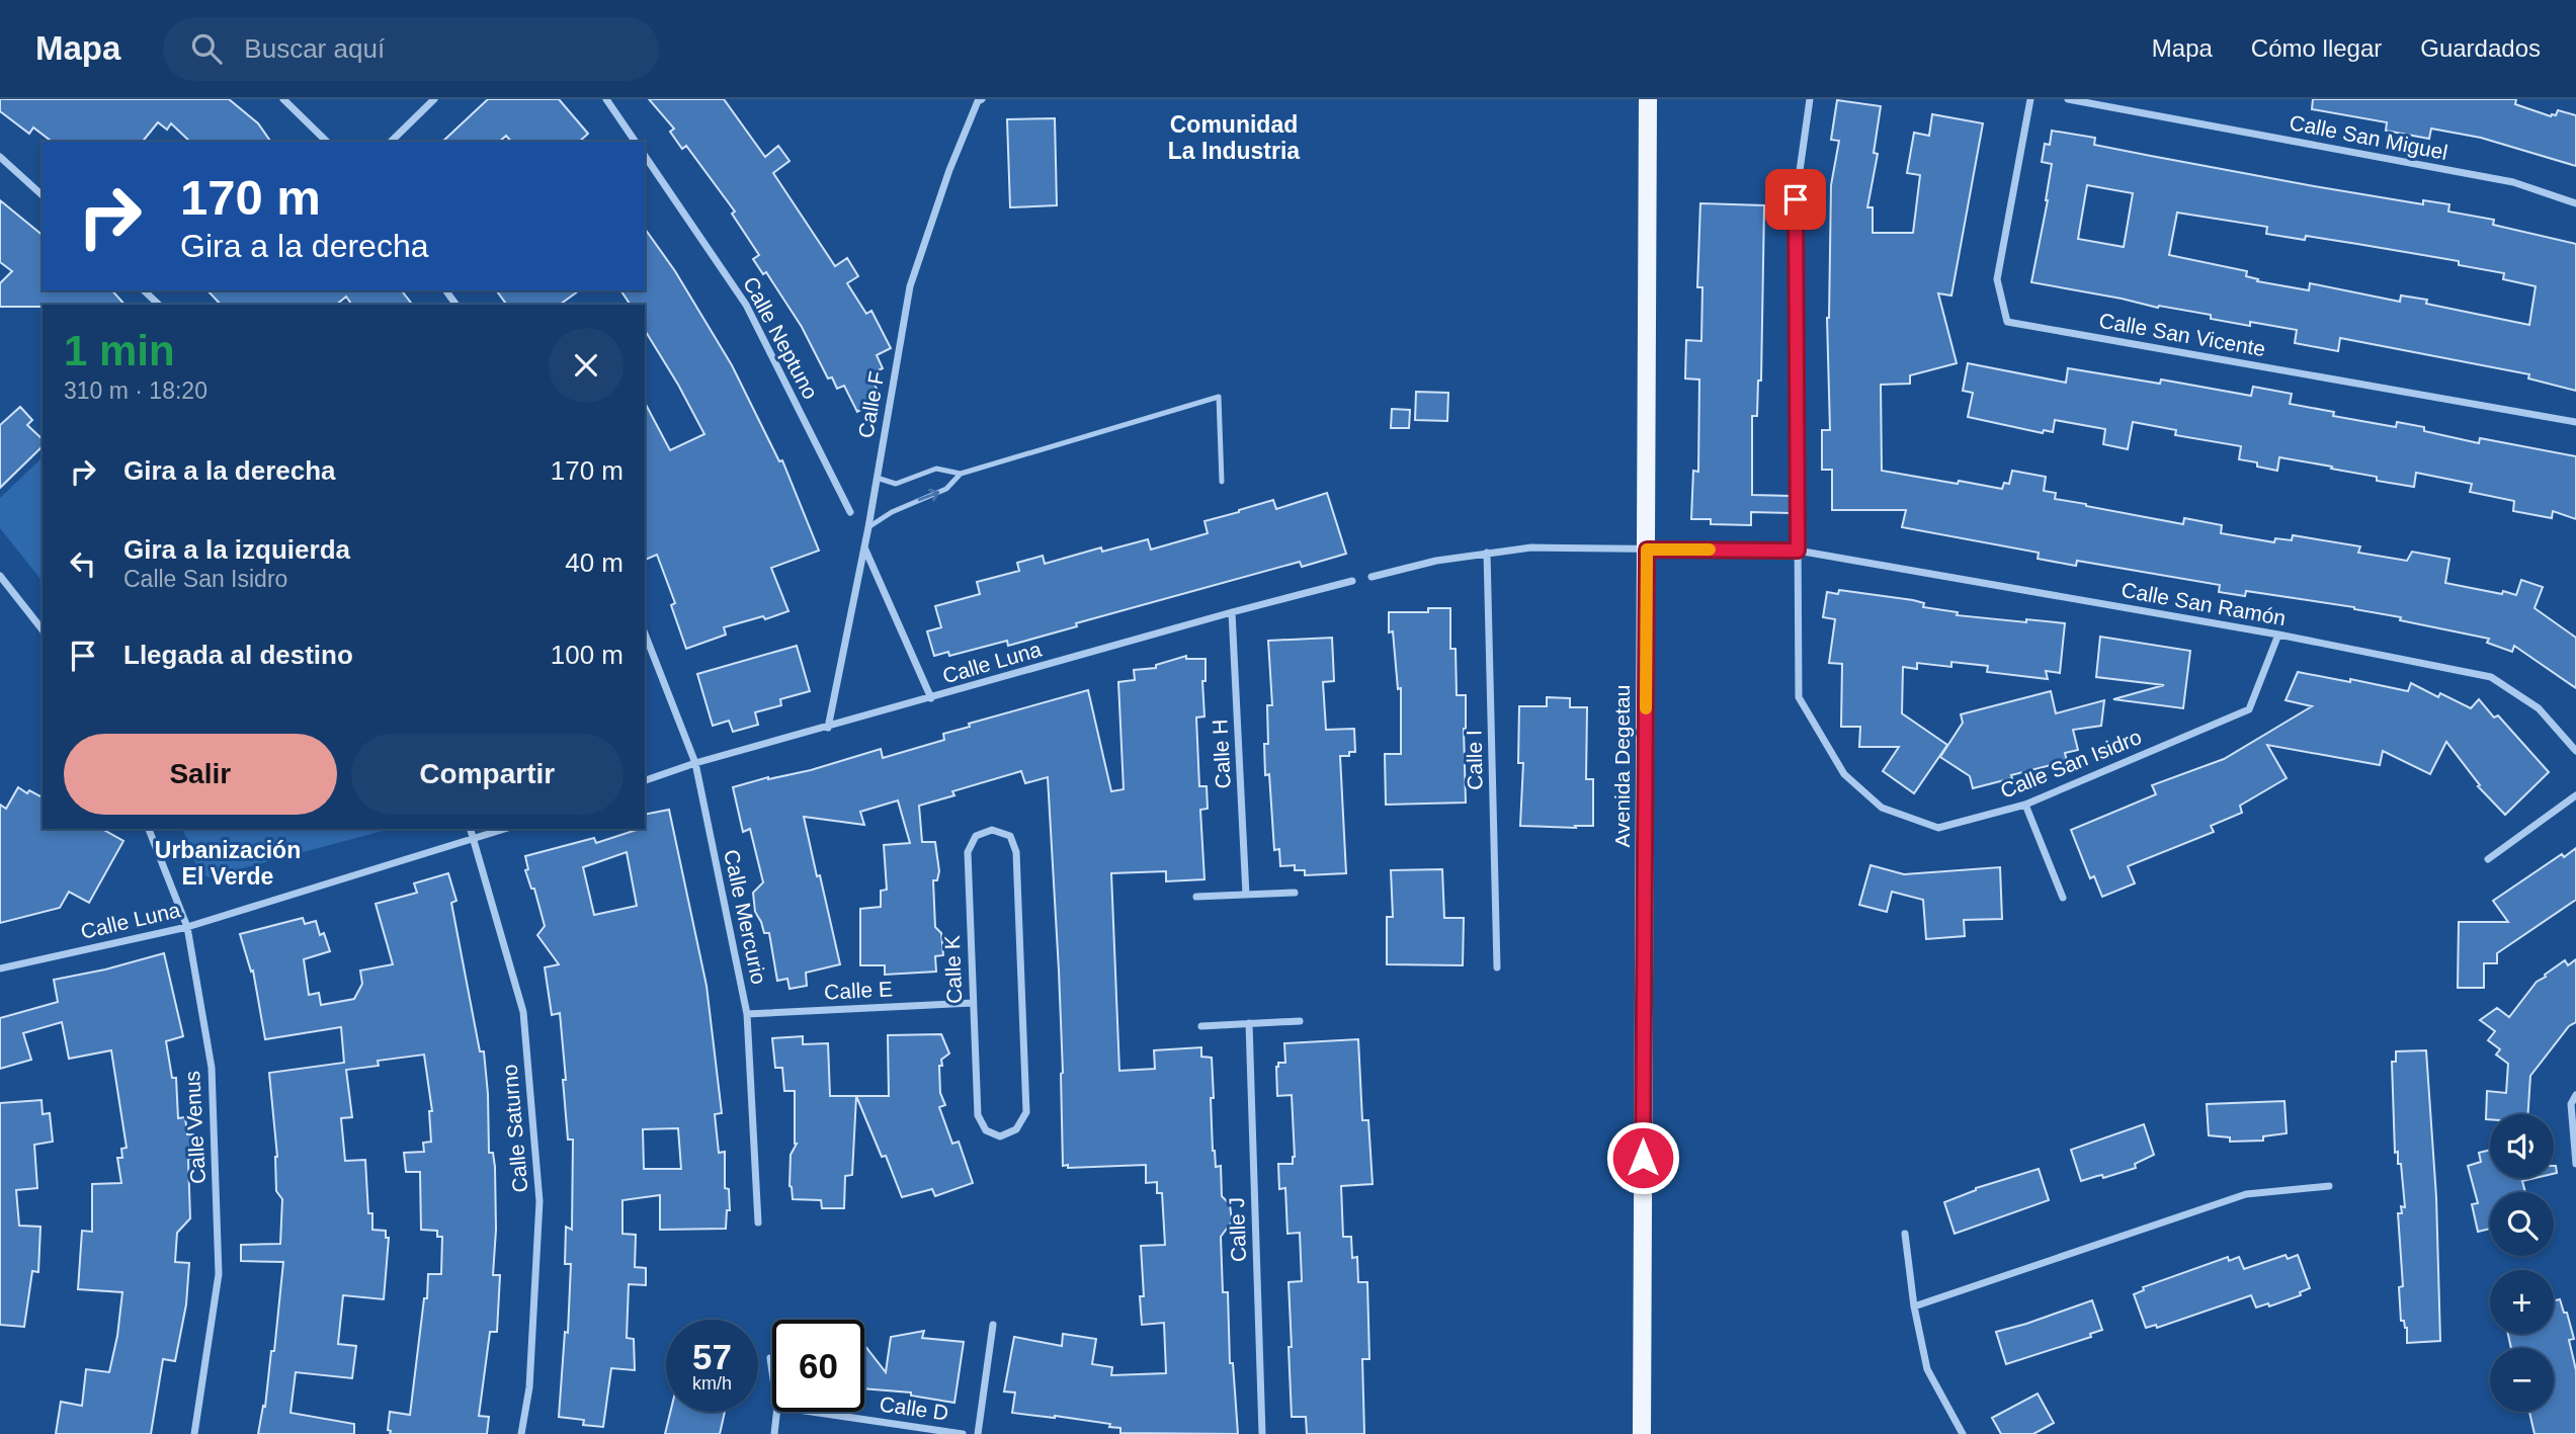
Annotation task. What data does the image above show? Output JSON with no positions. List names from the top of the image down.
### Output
{
  "streets": {
    "main road": ["Avenida Degetau"],
    "street": [
      "Calle San Miguel",
      "Calle San Vicente",
      "Calle Neptuno",
      "Calle F",
      "Calle San Ramón",
      "Calle Luna",
      "Calle H",
      "Calle I",
      "Calle San Isidro",
      "Calle Mercurio",
      "Calle K",
      "Calle E",
      "Calle Venus",
      "Calle Saturno",
      "Calle J",
      "Calle D"
    ]
  },
  "crossings": [
    ["Calle F", "Calle Luna"],
    ["Calle San Ramón", "Calle I"],
    ["Calle San Ramón", "Calle San Isidro"],
    ["Calle San Ramón", "Avenida Degetau"],
    ["Calle Luna", "Calle H"],
    ["Calle Luna", "Calle Mercurio"],
    ["Calle Luna", "Calle Venus"],
    ["Calle Luna", "Calle Saturno"],
    ["Calle Mercurio", "Calle E"],
    ["Calle K", "Calle E"]
  ],
  "districts": ["Comunidad La Industria", "Urbanización El Verde"],
  "page": {
    "header": "Mapa",
    "search": "Buscar aquí",
    "nav": ["Mapa", "Cómo llegar", "Guardados"],
    "turn": ["170 m", "Gira a la derecha"],
    "heading": ["1 min", "310 m · 18:20"],
    "list": [
      {
        "name": "Gira a la derecha",
        "value": "170 m"
      },
      {
        "name": "Gira a la izquierda",
        "note": "Calle San Isidro",
        "value": "40 m"
      },
      {
        "name": "Llegada al destino",
        "value": "100 m"
      }
    ],
    "buttons": ["Salir", "Compartir"],
    "map_buttons": ["+", "−"],
    "speed": "57 km/h",
    "limit": "60"
  }
}
